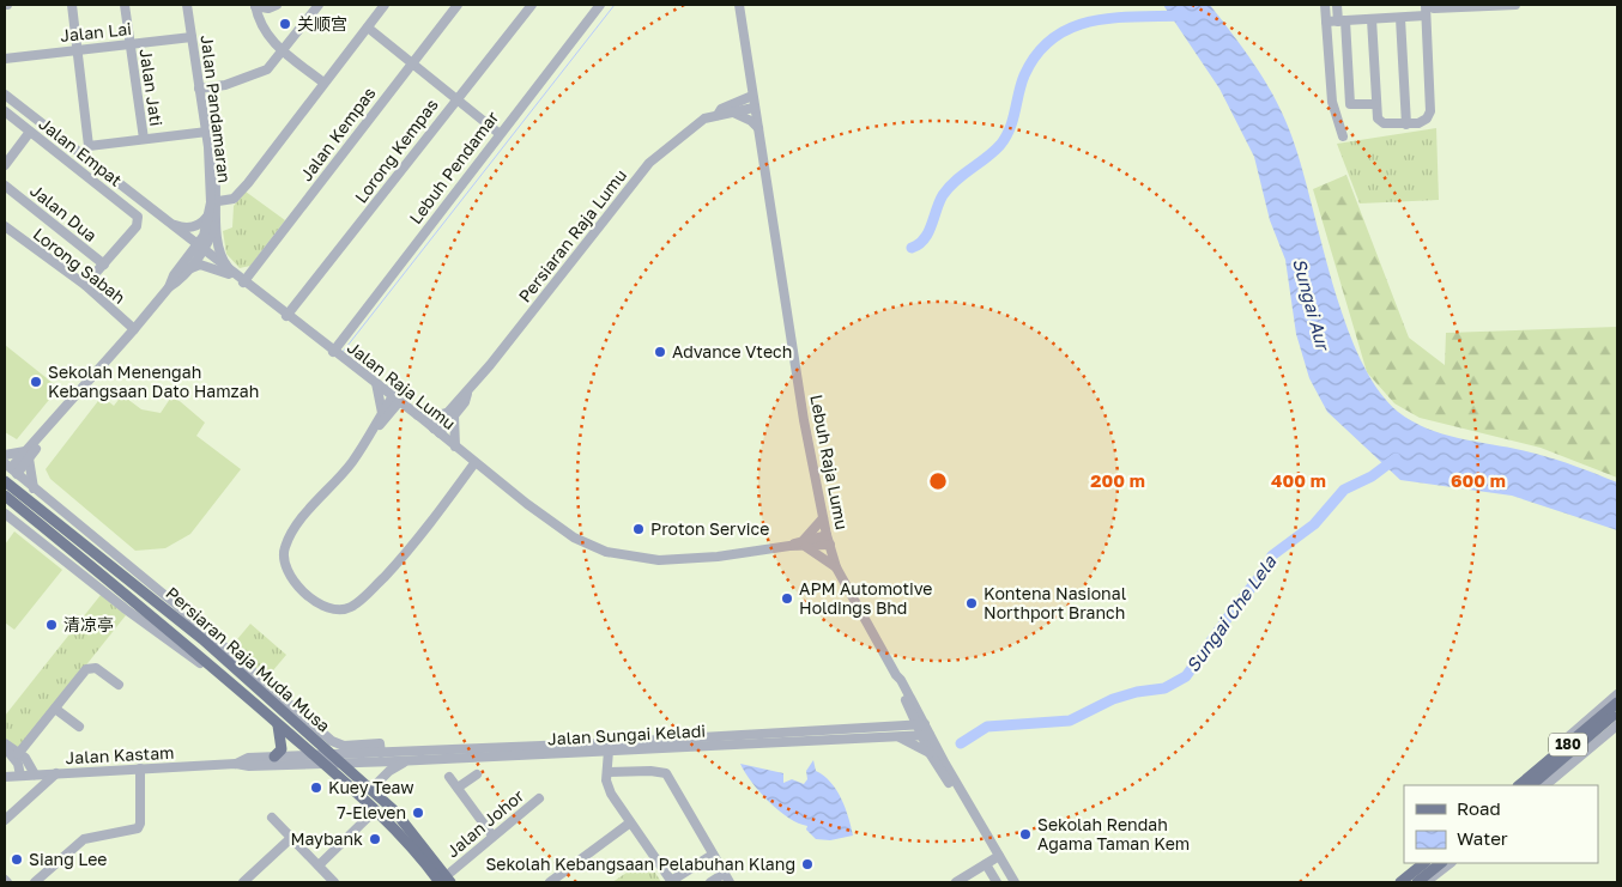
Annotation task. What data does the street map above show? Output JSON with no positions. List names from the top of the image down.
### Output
{
  "streets": {
    "main road": ["Persiaran Raja Muda Musa", "180"],
    "street": [
      "Jalan Lai",
      "Jalan Jati",
      "Jalan Pandamaran",
      "Jalan Kempas",
      "Lorong Kempas",
      "Jalan Empat",
      "Lebuh Pendamar",
      "Jalan Dua",
      "Persiaran Raja Lumu",
      "Lorong Sabah",
      "Jalan Raja Lumu",
      "Lebuh Raja Lumu",
      "Jalan Sungai Keladi",
      "Jalan Kastam",
      "Jalan Johor"
    ]
  },
  "crossings": [
    ["Jalan Lai", "Jalan Jati"],
    ["Jalan Lai", "Jalan Pandamaran"],
    ["Jalan Pandamaran", "Lorong Sabah"],
    ["Jalan Pandamaran", "Jalan Raja Lumu"],
    ["Jalan Kempas", "Jalan Raja Lumu"],
    ["Lorong Kempas", "Jalan Raja Lumu"],
    ["Jalan Empat", "Jalan Dua"],
    ["Lebuh Pendamar", "Jalan Raja Lumu"],
    ["Persiaran Raja Lumu", "Jalan Raja Lumu"],
    ["Lebuh Raja Lumu", "Jalan Sungai Keladi"],
    ["Persiaran Raja Muda Musa", "Jalan Sungai Keladi"],
    ["Persiaran Raja Muda Musa", "Jalan Kastam"],
    ["Persiaran Raja Muda Musa", "Jalan Johor"],
    ["Jalan Sungai Keladi", "Jalan Kastam"]
  ],
  "water": ["Sungai Aur", "Sungai Che Lela"],
  "places": [
    "关顺宫",
    "Advance Vtech",
    "Sekolah Menengah Kebangsaan Dato Hamzah",
    "Proton Service",
    "APM Automotive Holdings Bhd",
    "Kontena Nasional Northport Branch",
    "清凉亭",
    "Kuey Teaw",
    "7-Eleven",
    "Sekolah Rendah Agama Taman Kem",
    "Maybank",
    "Siang Lee",
    "Sekolah Kebangsaan Pelabuhan Klang"
  ],
  "legend": ["Road", "Water"],
  "rings": ["200 m", "400 m", "600 m"]
}
